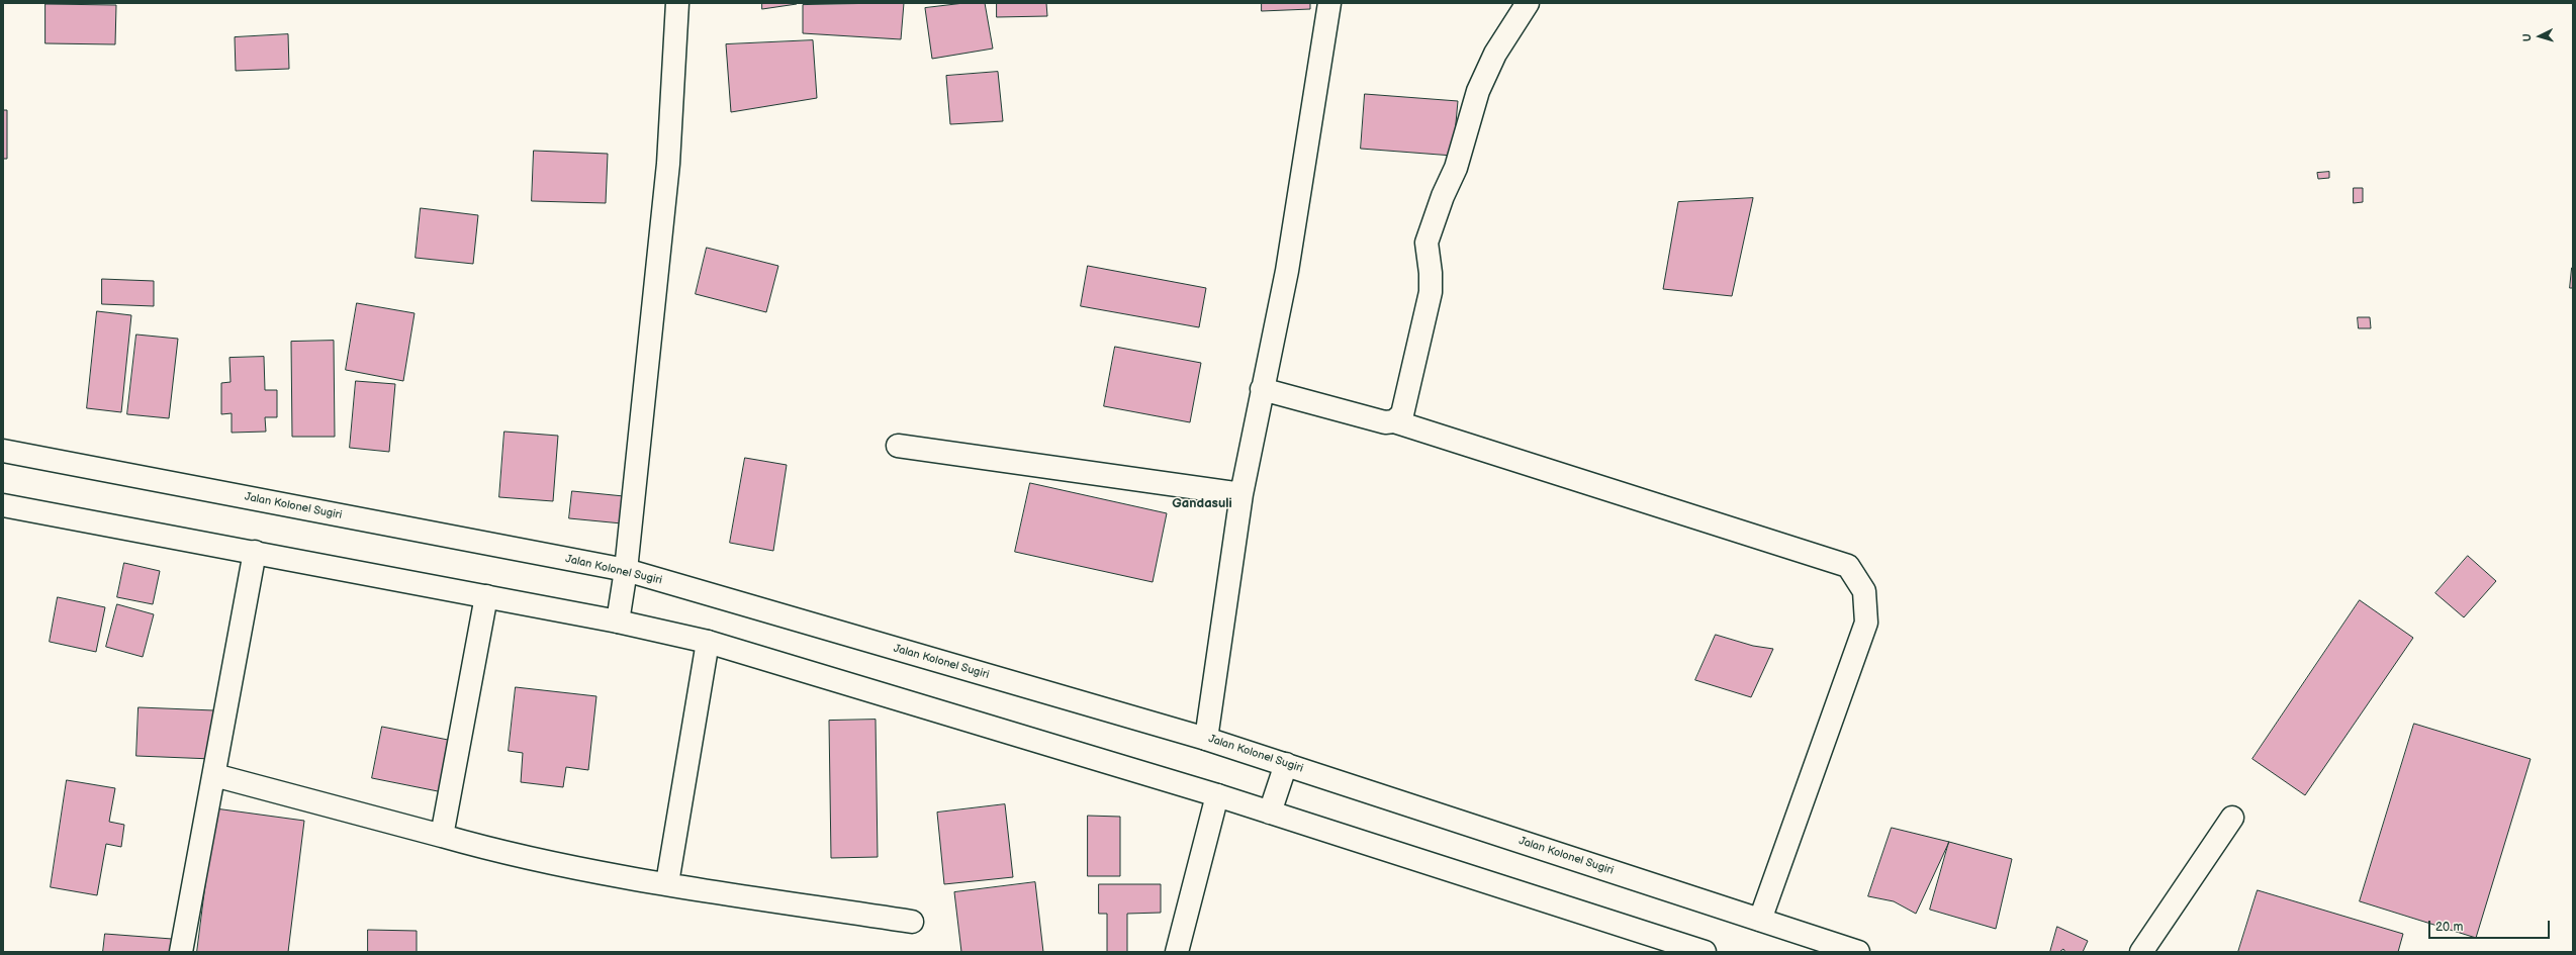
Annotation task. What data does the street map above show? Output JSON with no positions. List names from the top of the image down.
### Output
{
  "streets": {
    "street": ["Jalan Kolonel Sugiri"]
  },
  "districts": ["Gandasuli"],
  "scale_bar": "20 m",
  "north": "left"
}
